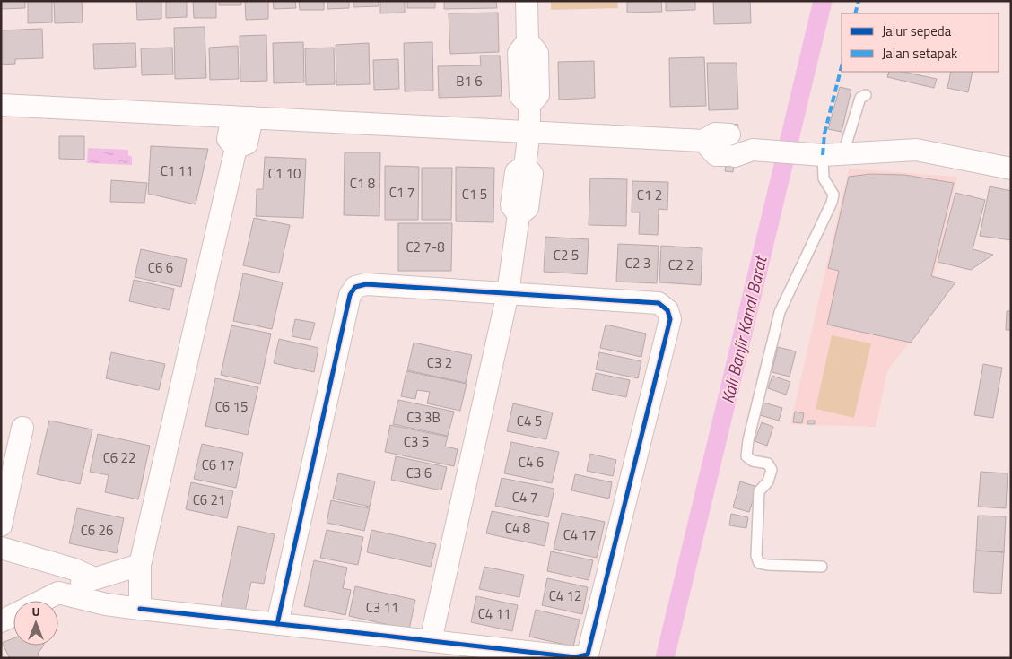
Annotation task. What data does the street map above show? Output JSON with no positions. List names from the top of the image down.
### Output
{
  "water": ["Kali Banjir Kanal Barat"],
  "house_numbers": [
    "B1 6",
    "C1 11",
    "C1 10",
    "C1 8",
    "C1 7",
    "C1 5",
    "C1 2",
    "C2 7-8",
    "C2 5",
    "C2 3",
    "C2 2",
    "C6 6",
    "C3 2",
    "C6 15",
    "C3 3B",
    "C4 5",
    "C3 5",
    "C6 22",
    "C4 6",
    "C6 17",
    "C3 6",
    "C4 7",
    "C6 21",
    "C4 8",
    "C6 26",
    "C4 17",
    "C4 12",
    "C3 11",
    "C4 11"
  ],
  "legend": ["Jalur sepeda", "Jalan setapak"],
  "north": "top"
}
